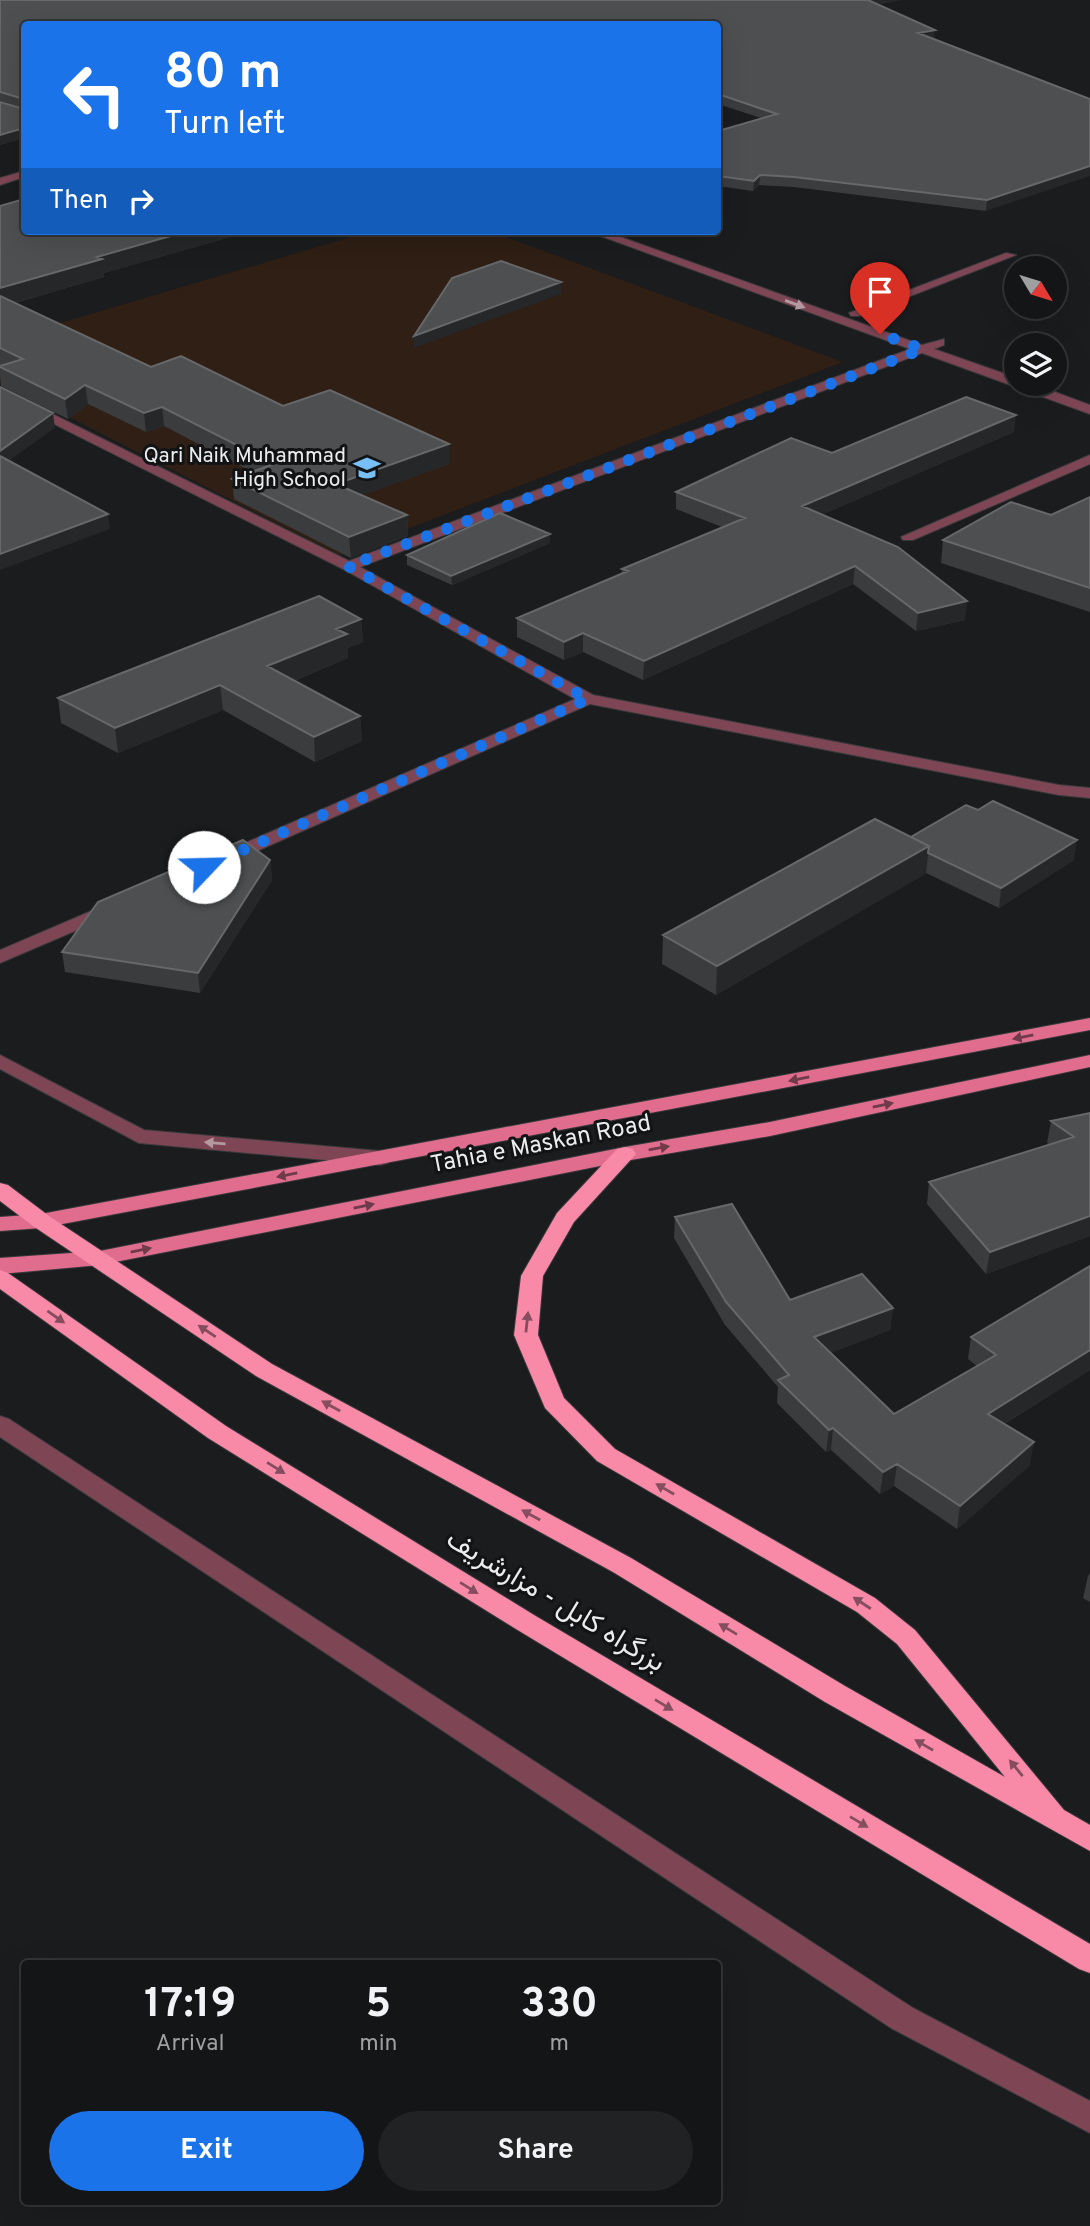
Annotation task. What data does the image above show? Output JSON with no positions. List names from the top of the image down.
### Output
{
  "streets": {
    "highway": ["بزرگراه کابل - مزارشریف"],
    "main road": ["Tahia e Maskan Road"]
  },
  "places": {
    "school or university": ["Qari Naik Muhammad High School"]
  },
  "north": "bottom right",
  "page": {
    "turn": ["80 m", "Turn left"],
    "then": "Then",
    "eta": [
      "17:19",
      "Arrival",
      "5",
      "min",
      "330",
      "m"
    ],
    "buttons": ["Exit", "Share"]
  }
}
